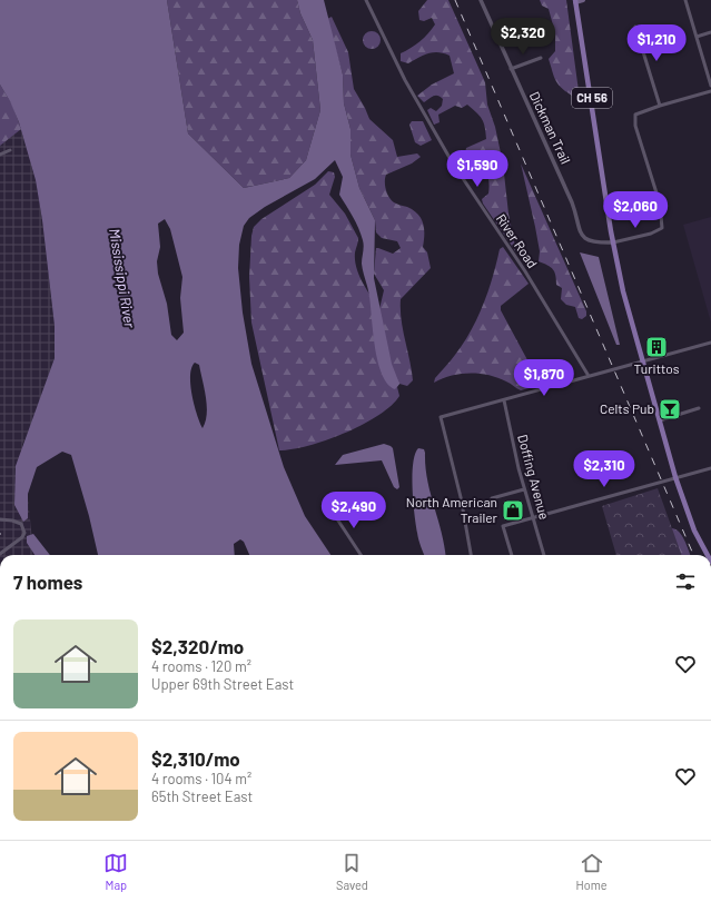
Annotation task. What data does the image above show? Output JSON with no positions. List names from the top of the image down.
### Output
{
  "streets": {
    "main road": ["CH 56"],
    "street": ["Dickman Trail", "River Road", "Doffing Avenue"]
  },
  "crossings": [
    ["CH 56", "Dickman Trail"]
  ],
  "water": ["Mississippi River"],
  "places": {
    "building": ["Turittos"],
    "bar": ["Celts Pub"],
    "shop": ["North American Trailer"]
  },
  "page": {
    "price": [
      "$2,320",
      "$1,210",
      "$1,590",
      "$2,060",
      "$1,870",
      "$2,310",
      "$2,490"
    ],
    "heading": "7 homes",
    "list": [
      {
        "name": "$2,320/mo",
        "note": "4 rooms · 120 m² · Upper 69th Street East"
      },
      {
        "name": "$2,310/mo",
        "note": "4 rooms · 104 m² · 65th Street East"
      }
    ],
    "tabs": ["Map", "Saved", "Home"]
  }
}
